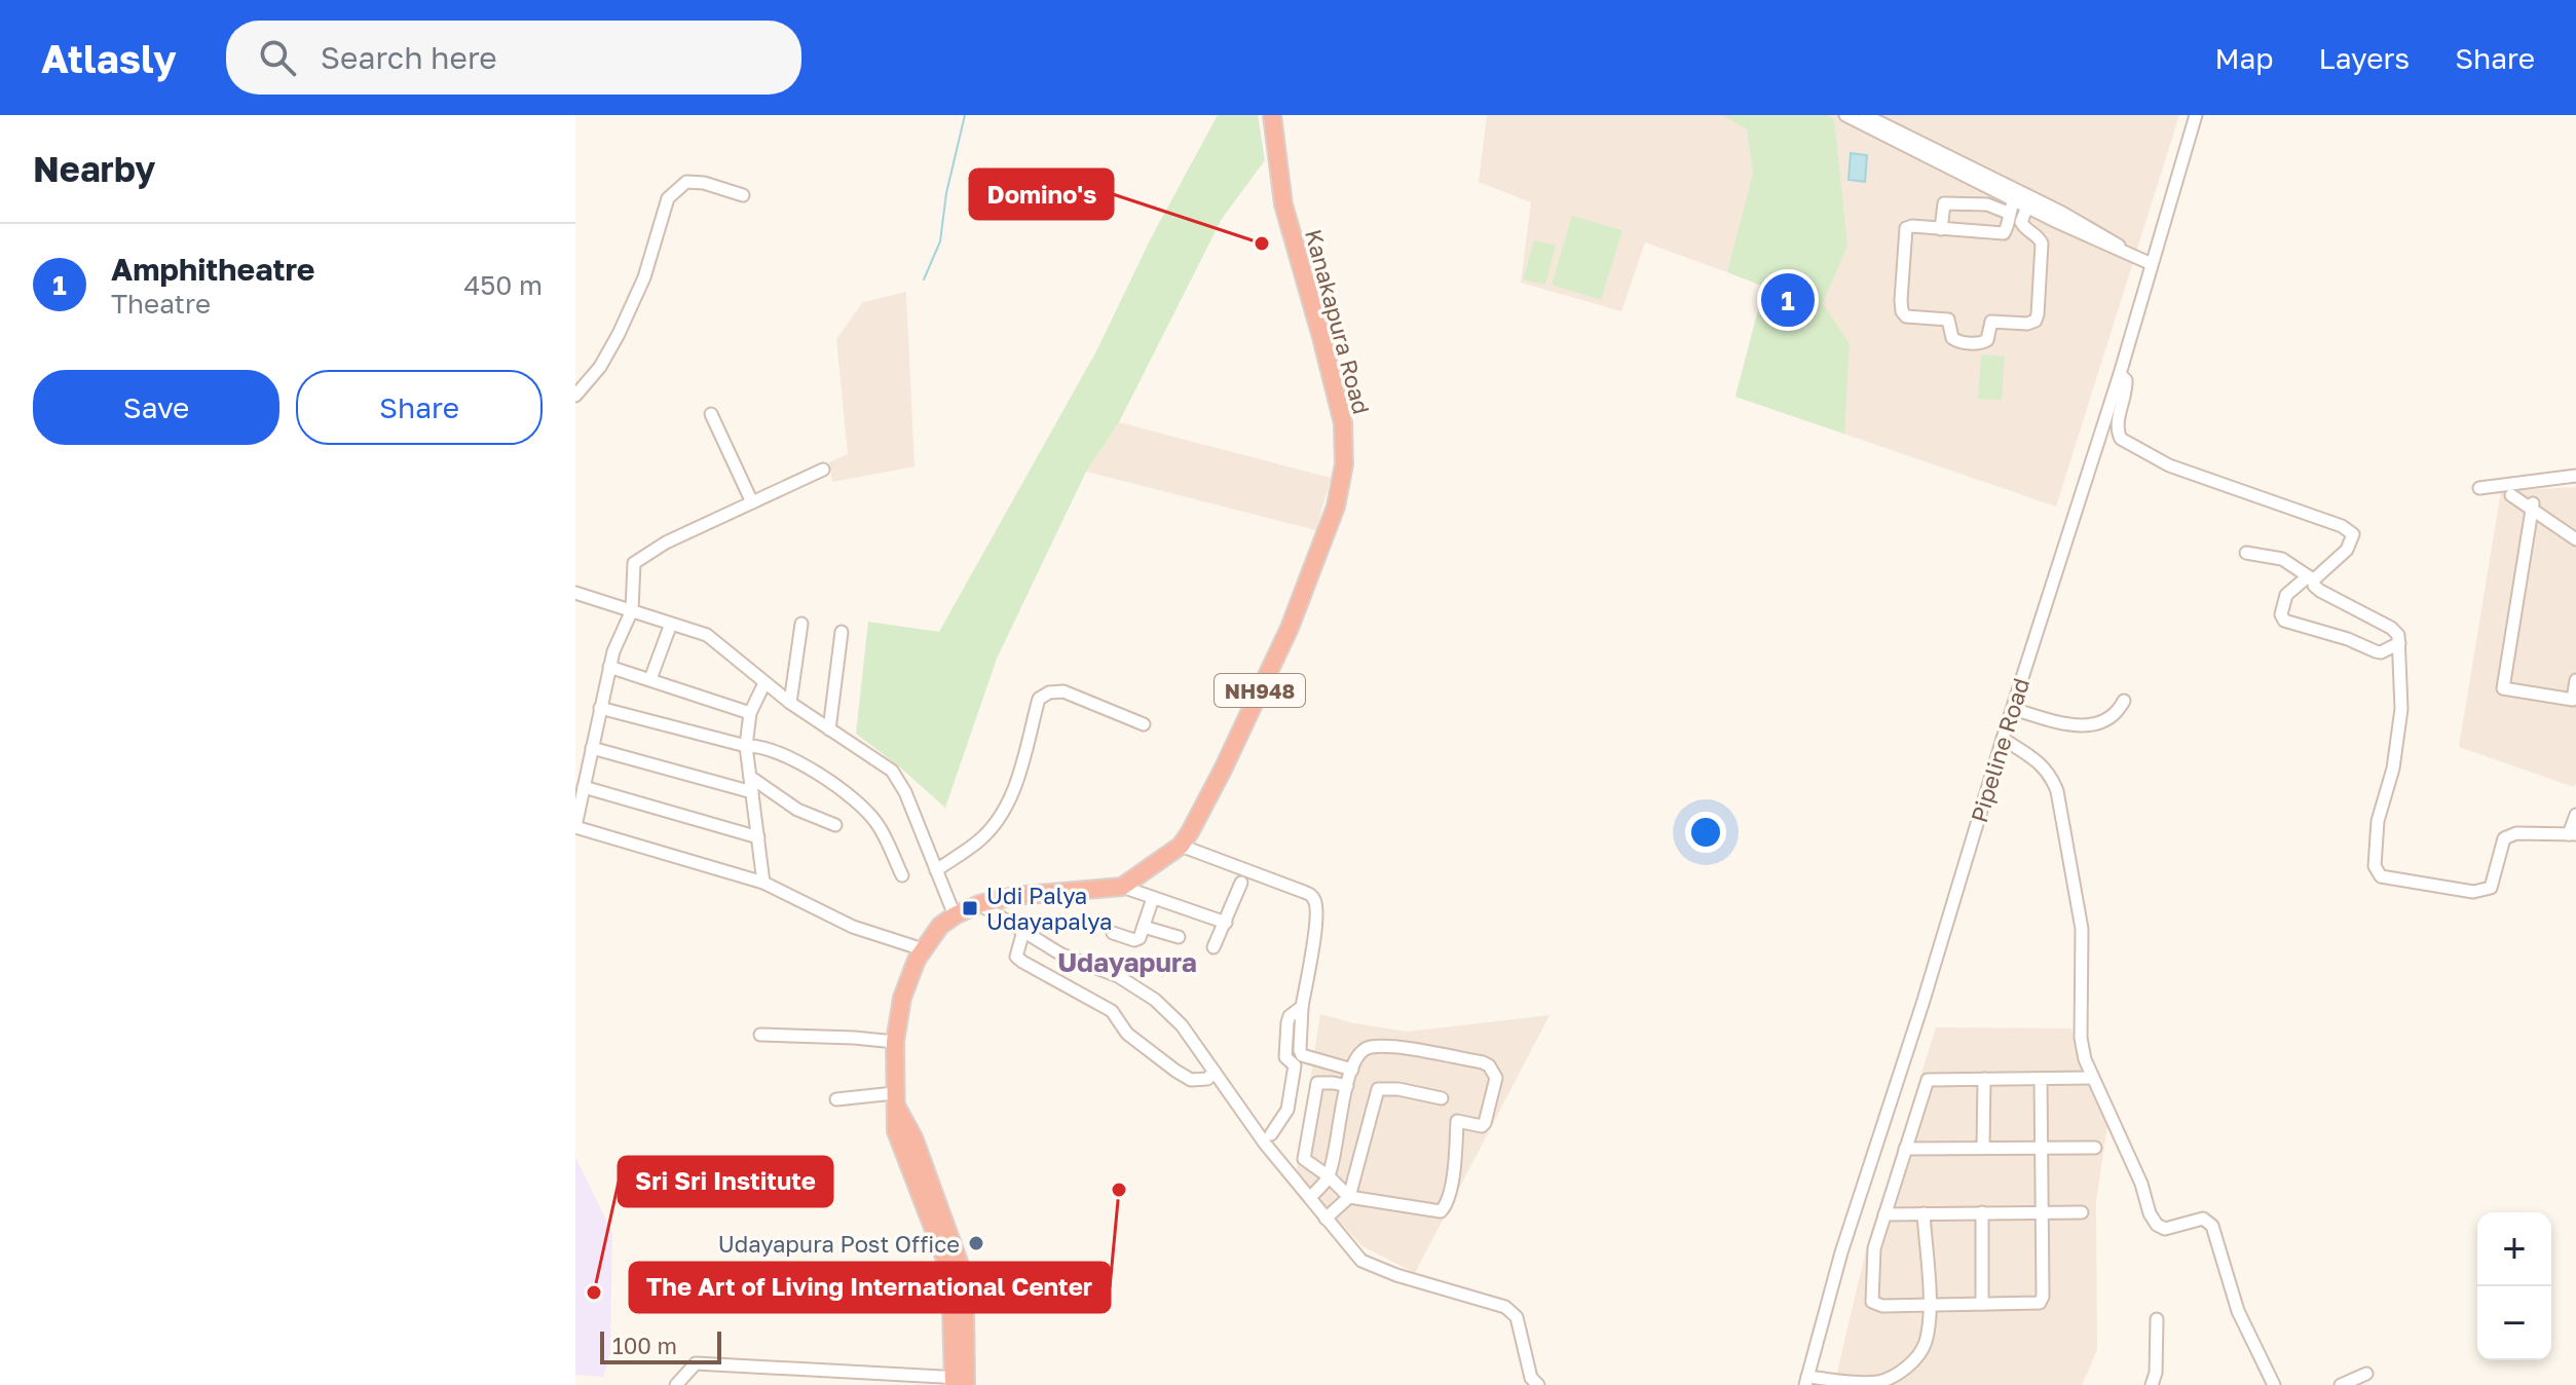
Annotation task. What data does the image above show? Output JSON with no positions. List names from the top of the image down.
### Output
{
  "streets": {
    "highway": ["Kanakapura Road", "NH948"],
    "street": ["Pipeline Road"]
  },
  "districts": ["Udayapura"],
  "places": {
    "other": [
      "Domino's",
      "The Art of Living International Center",
      "Udayapura Post Office",
      "Sri Sri Institute"
    ],
    "transit": ["Udi Palya Udayapalya"]
  },
  "scale_bar": "100 m",
  "page": {
    "header": "Atlasly",
    "search": "Search here",
    "nav": ["Map", "Layers", "Share"],
    "heading": "Nearby",
    "list": [
      {
        "mark": "1",
        "name": "Amphitheatre",
        "note": "Theatre",
        "value": "450 m"
      }
    ],
    "pins": "1",
    "buttons": ["Save", "Share"],
    "map_buttons": ["+", "−"],
    "scale": "100 m"
  }
}
